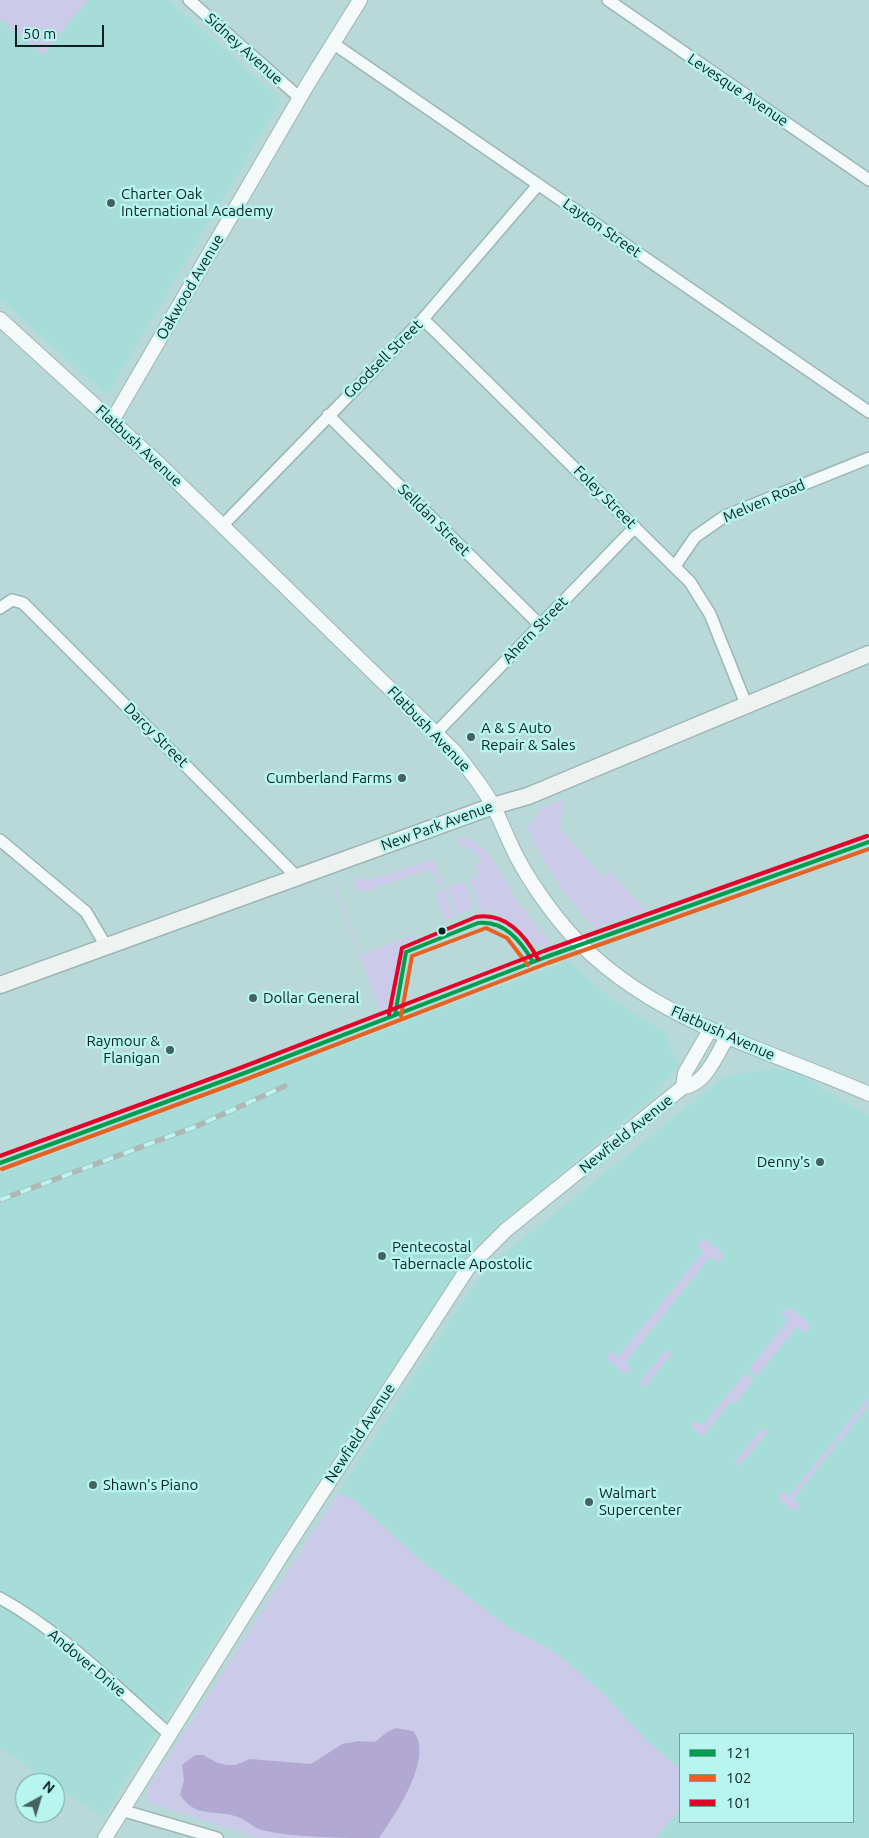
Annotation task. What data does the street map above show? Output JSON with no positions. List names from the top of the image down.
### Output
{
  "streets": {
    "main road": ["New Park Avenue"],
    "street": [
      "Sidney Avenue",
      "Levesque Avenue",
      "Layton Street",
      "Oakwood Avenue",
      "Goodsell Street",
      "Flatbush Avenue",
      "Foley Street",
      "Melven Road",
      "Selldan Street",
      "Ahern Street",
      "Darcy Street",
      "Newfield Avenue",
      "Andover Drive"
    ]
  },
  "crossings": [
    ["Sidney Avenue", "Oakwood Avenue"],
    ["Layton Street", "Oakwood Avenue"],
    ["Layton Street", "Goodsell Street"],
    ["Oakwood Avenue", "Flatbush Avenue"],
    ["Goodsell Street", "Flatbush Avenue"],
    ["Goodsell Street", "Foley Street"],
    ["Goodsell Street", "Selldan Street"],
    ["Flatbush Avenue", "Ahern Street"],
    ["Flatbush Avenue", "New Park Avenue"],
    ["Flatbush Avenue", "Newfield Avenue"],
    ["Foley Street", "Melven Road"],
    ["Foley Street", "Ahern Street"],
    ["Foley Street", "New Park Avenue"],
    ["Selldan Street", "Ahern Street"],
    ["Darcy Street", "New Park Avenue"],
    ["Newfield Avenue", "Andover Drive"]
  ],
  "places": [
    "Charter Oak International Academy",
    "A & S Auto Repair & Sales",
    "Cumberland Farms",
    "Dollar General",
    "Raymour & Flanigan",
    "Denny's",
    "Pentecostal Tabernacle Apostolic",
    "Shawn's Piano",
    "Walmart Supercenter"
  ],
  "lines": ["transit line 101", "transit line 121", "transit line 102"],
  "legend": ["121", "102", "101"],
  "scale_bar": "50 m",
  "north": "top right"
}
